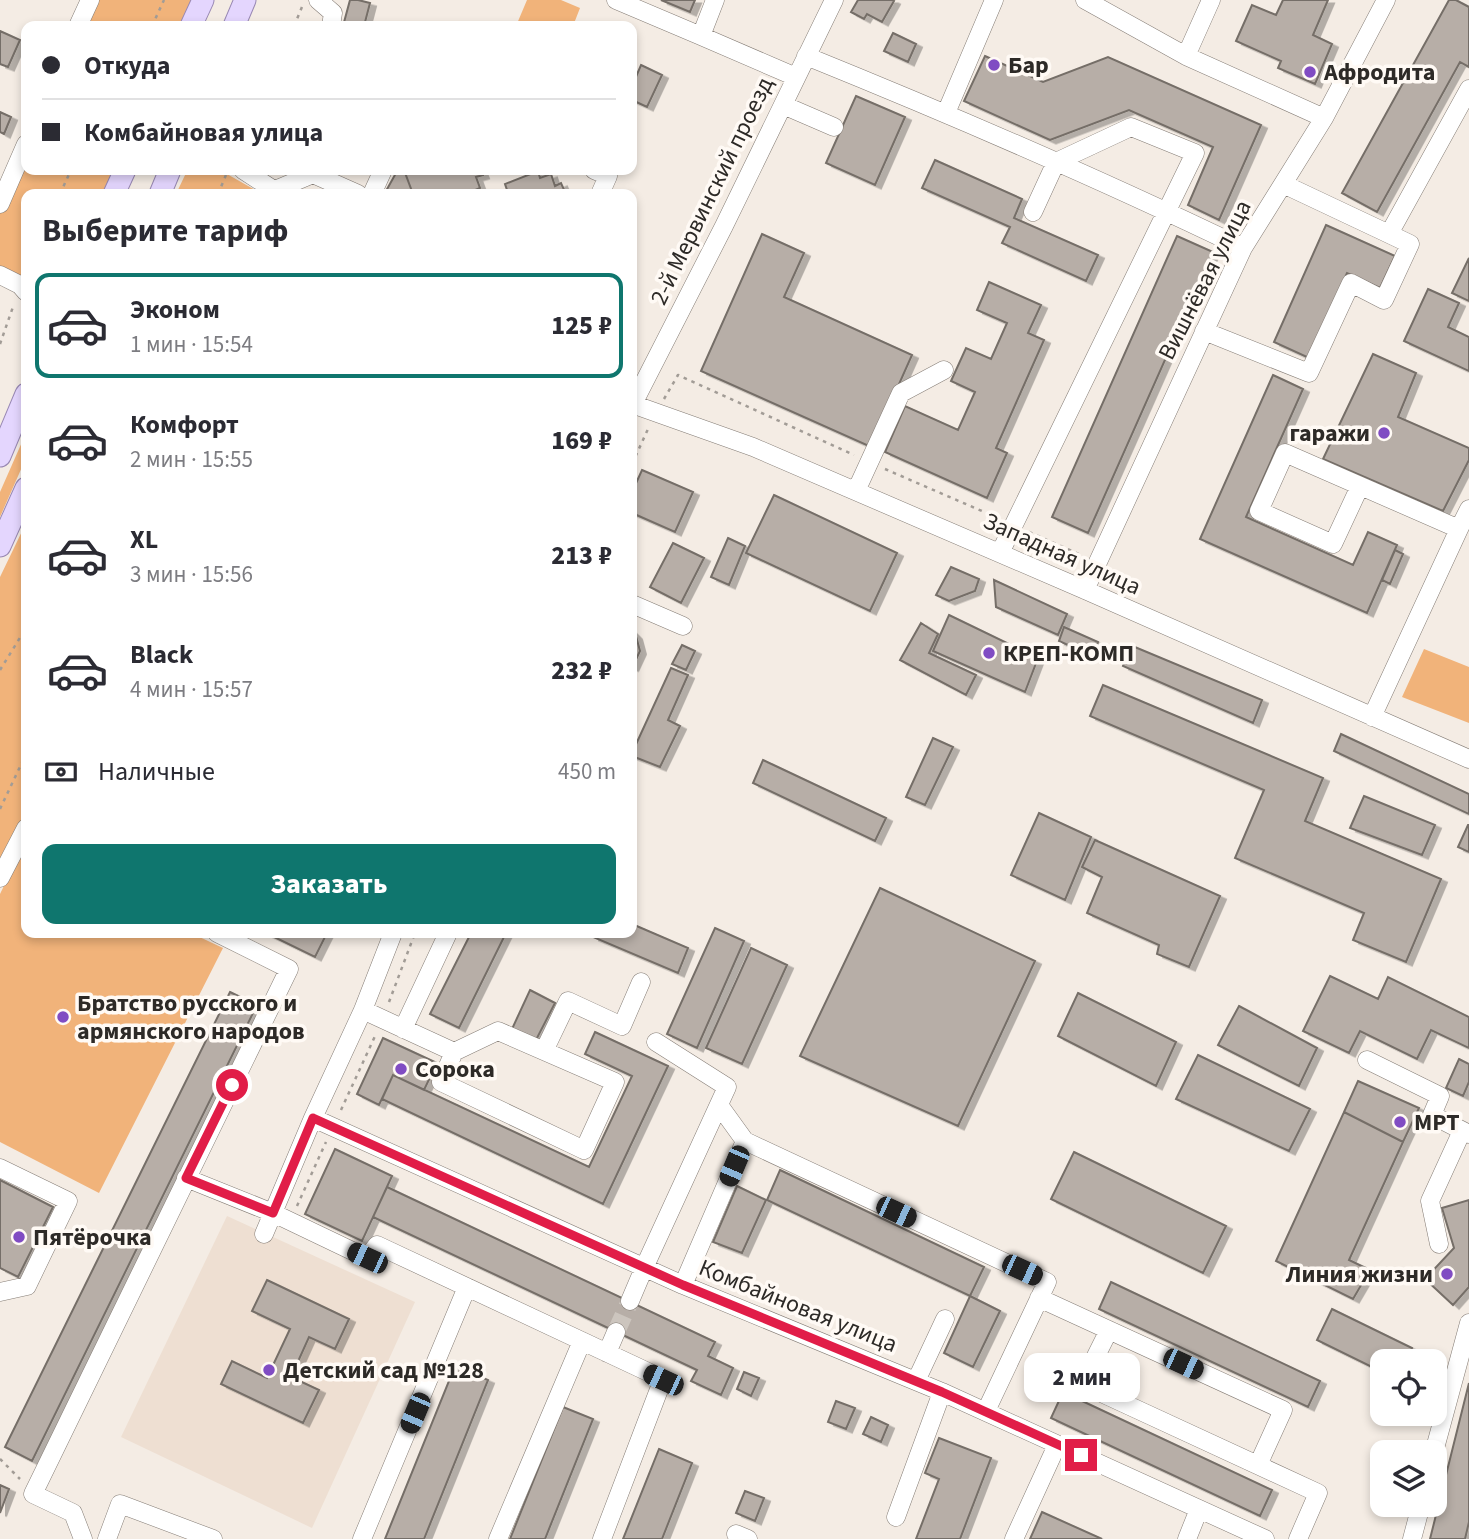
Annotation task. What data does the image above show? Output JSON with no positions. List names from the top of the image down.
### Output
{
  "streets": {
    "street": [
      "2-й Мервинский проезд",
      "Вишнёвая улица",
      "Западная улица",
      "Комбайновая улица"
    ]
  },
  "crossings": [
    ["Вишнёвая улица", "Западная улица"]
  ],
  "places": [
    "Бар",
    "Афродита",
    "гаражи",
    "КРЕП-КОМП",
    "Братство русского и армянского народов",
    "Сорока",
    "МРТ",
    "Пятёрочка",
    "Линия жизни",
    "Детский сад №128"
  ],
  "page": {
    "banner": ["Откуда", "Комбайновая улица"],
    "heading": "Выберите тариф",
    "list": [
      {
        "name": "Эконом",
        "note": "1 мин · 15:54",
        "value": "125 ₽"
      },
      {
        "name": "Комфорт",
        "note": "2 мин · 15:55",
        "value": "169 ₽"
      },
      {
        "name": "XL",
        "note": "3 мин · 15:56",
        "value": "213 ₽"
      },
      {
        "name": "Black",
        "note": "4 мин · 15:57",
        "value": "232 ₽"
      }
    ],
    "pay": ["Наличные", "450 m"],
    "buttons": "Заказать",
    "bubble": "2 мин"
  }
}
